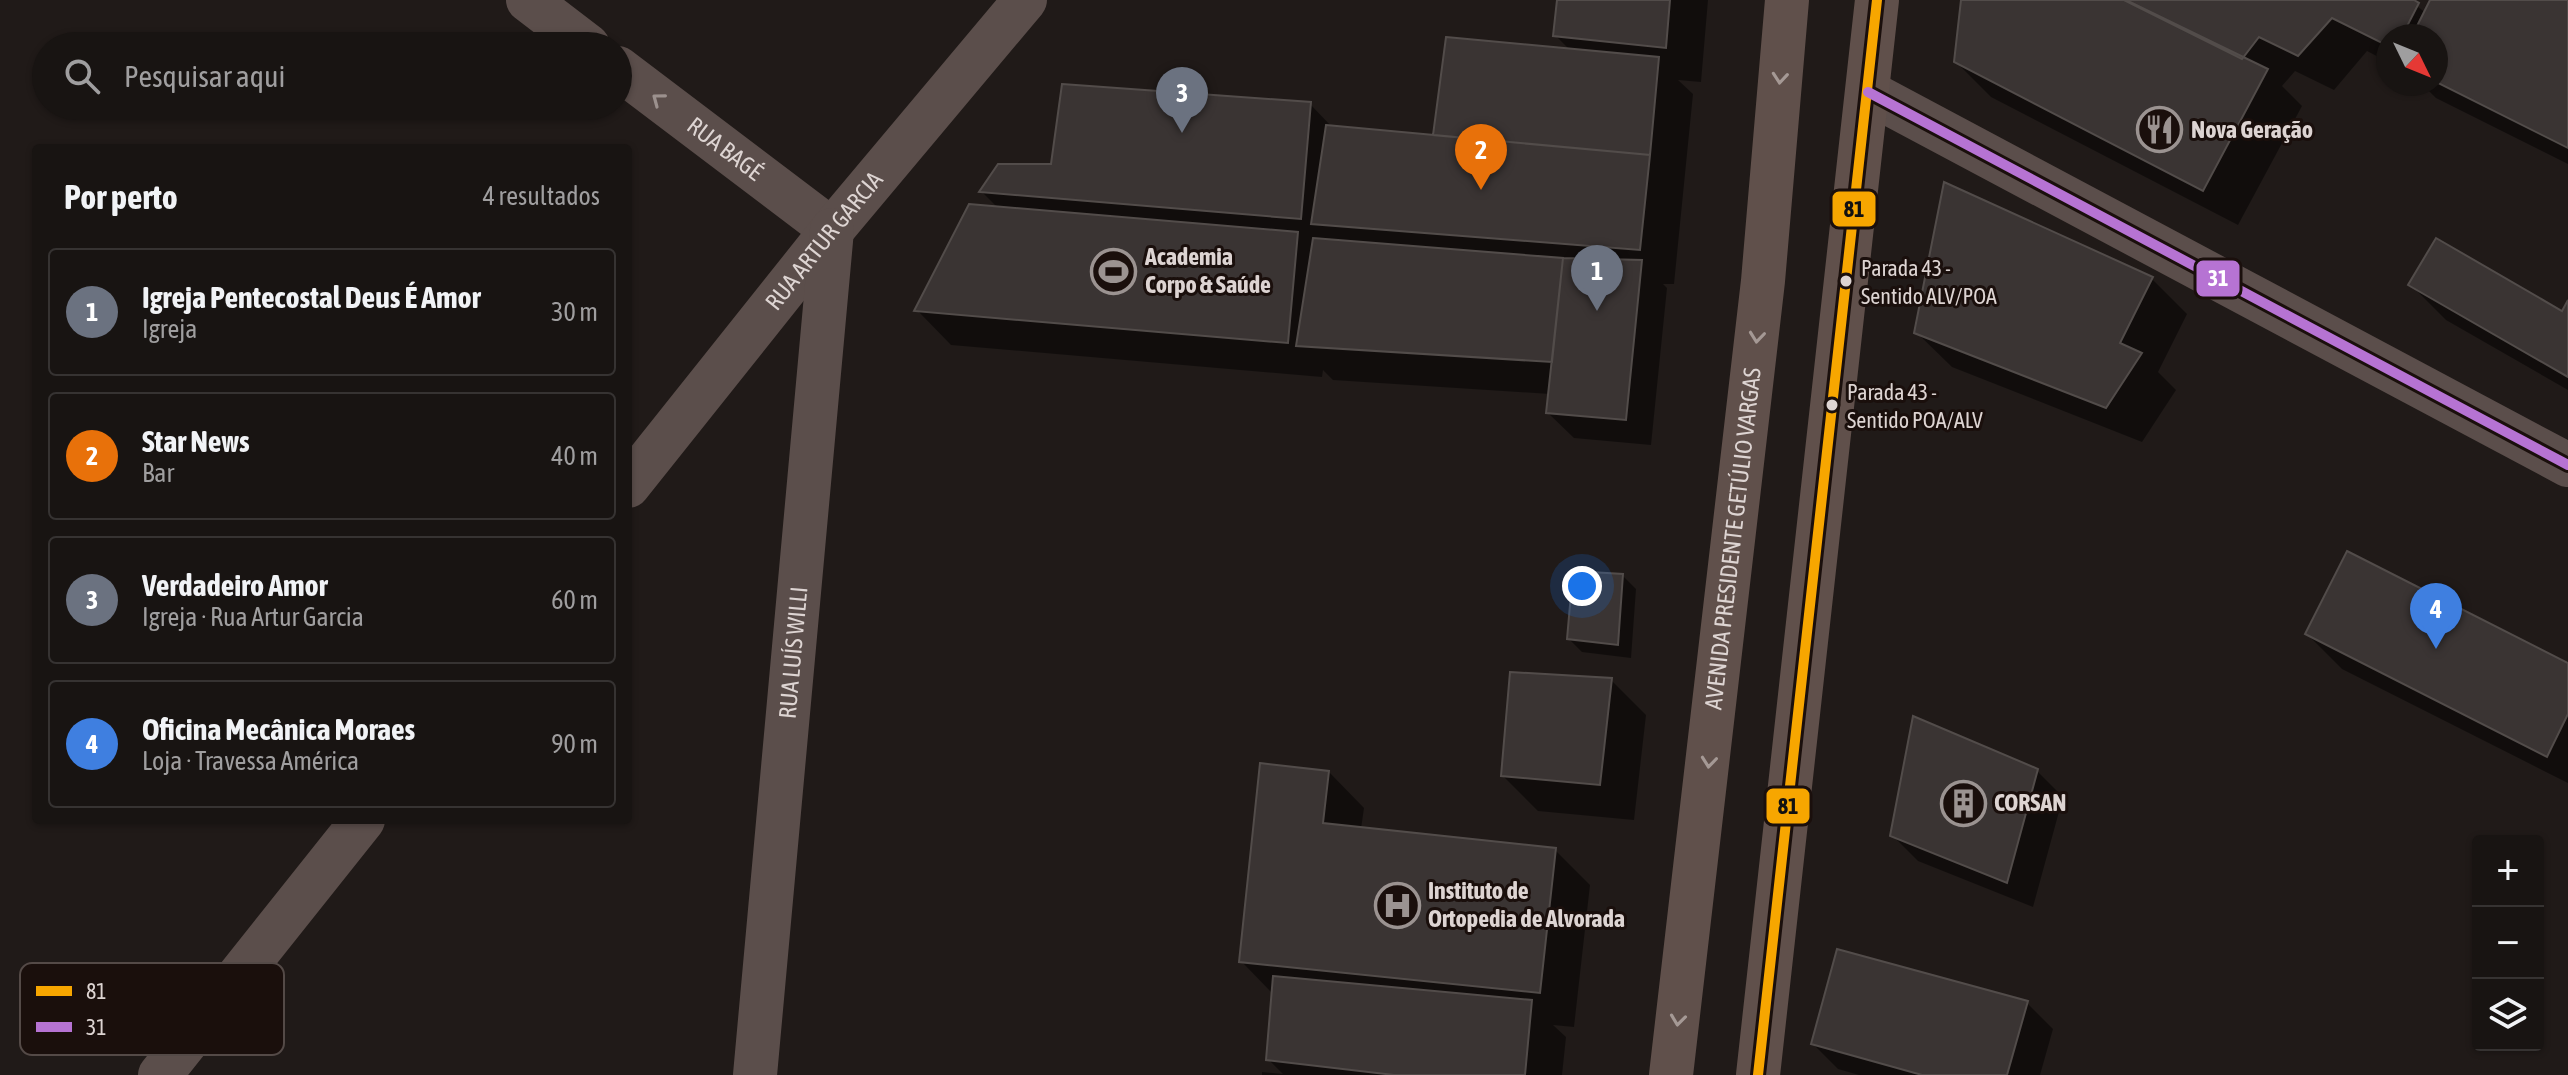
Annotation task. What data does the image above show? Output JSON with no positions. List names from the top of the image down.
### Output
{
  "streets": {
    "main road": ["AVENIDA PRESIDENTE GETÚLIO VARGAS"],
    "street": ["RUA BAGÉ", "RUA ARTUR GARCIA", "RUA LUÍS WILLI"]
  },
  "crossings": [
    ["RUA BAGÉ", "RUA ARTUR GARCIA"],
    ["RUA BAGÉ", "RUA LUÍS WILLI"],
    ["RUA ARTUR GARCIA", "RUA LUÍS WILLI"]
  ],
  "one_way": ["RUA BAGÉ"],
  "places": {
    "restaurant": ["Nova Geração"],
    "sports": ["Academia Corpo & Saúde"],
    "other": ["Parada 43 - Sentido ALV/POA", "Parada 43 - Sentido POA/ALV"],
    "building": ["CORSAN"],
    "hospital": ["Instituto de Ortopedia de Alvorada"]
  },
  "lines": ["transit line 81", "transit line 31"],
  "legend": ["81", "31"],
  "north": "bottom right",
  "page": {
    "search": "Pesquisar aqui",
    "pins": [
      "3",
      "2",
      "1",
      "4"
    ],
    "heading": ["Por perto", "4 resultados"],
    "list": [
      {
        "mark": "1",
        "name": "Igreja Pentecostal Deus É Amor",
        "note": "Igreja",
        "value": "30 m"
      },
      {
        "mark": "2",
        "name": "Star News",
        "note": "Bar",
        "value": "40 m"
      },
      {
        "mark": "3",
        "name": "Verdadeiro Amor",
        "note": "Igreja · Rua Artur Garcia",
        "value": "60 m"
      },
      {
        "mark": "4",
        "name": "Oficina Mecânica Moraes",
        "note": "Loja · Travessa América",
        "value": "90 m"
      }
    ],
    "map_buttons": ["+", "−"]
  }
}
